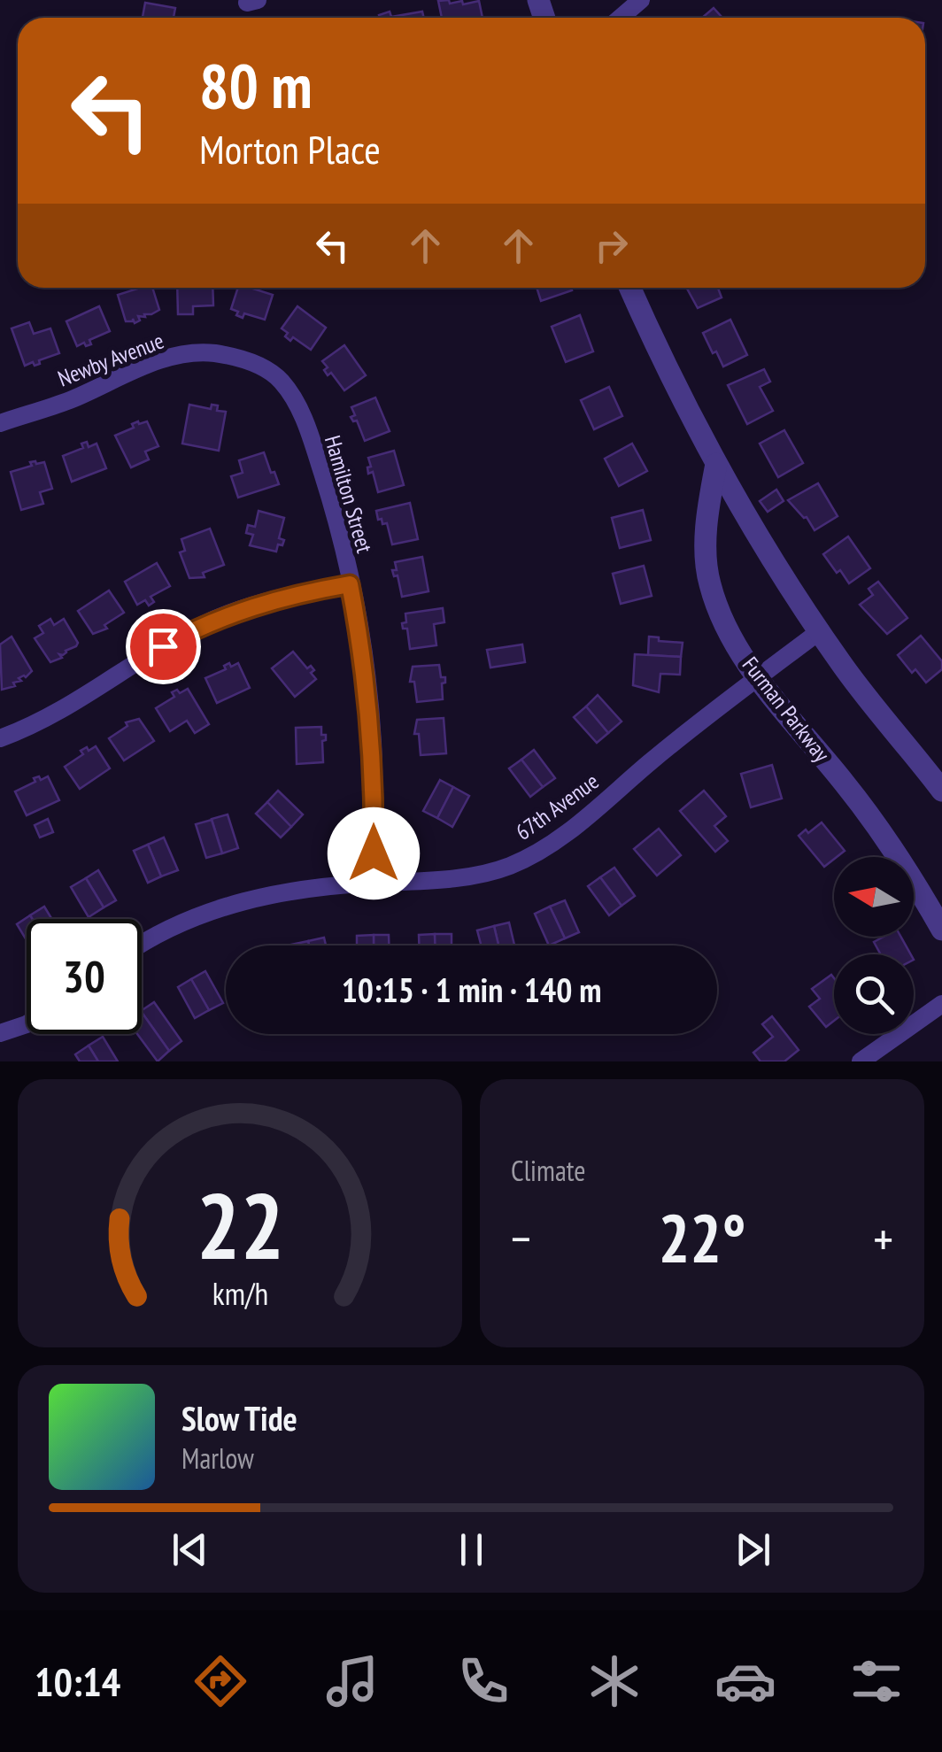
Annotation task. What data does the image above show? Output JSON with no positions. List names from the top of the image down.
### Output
{
  "streets": {
    "street": [
      "Newby Avenue",
      "Hamilton Street",
      "Furman Parkway",
      "67th Avenue"
    ]
  },
  "crossings": [
    ["Newby Avenue", "Hamilton Street"],
    ["Hamilton Street", "67th Avenue"],
    ["Furman Parkway", "67th Avenue"]
  ],
  "north": "left",
  "page": {
    "turn": ["80 m", "Morton Place"],
    "limit": "30",
    "trip": "10:15 · 1 min · 140 m",
    "tile": "Climate",
    "heat": ["−", "22°", "+"],
    "song": ["Slow Tide", "Marlow"],
    "tabs": "10:14",
    "gauge": ["22", "km/h"]
  }
}
